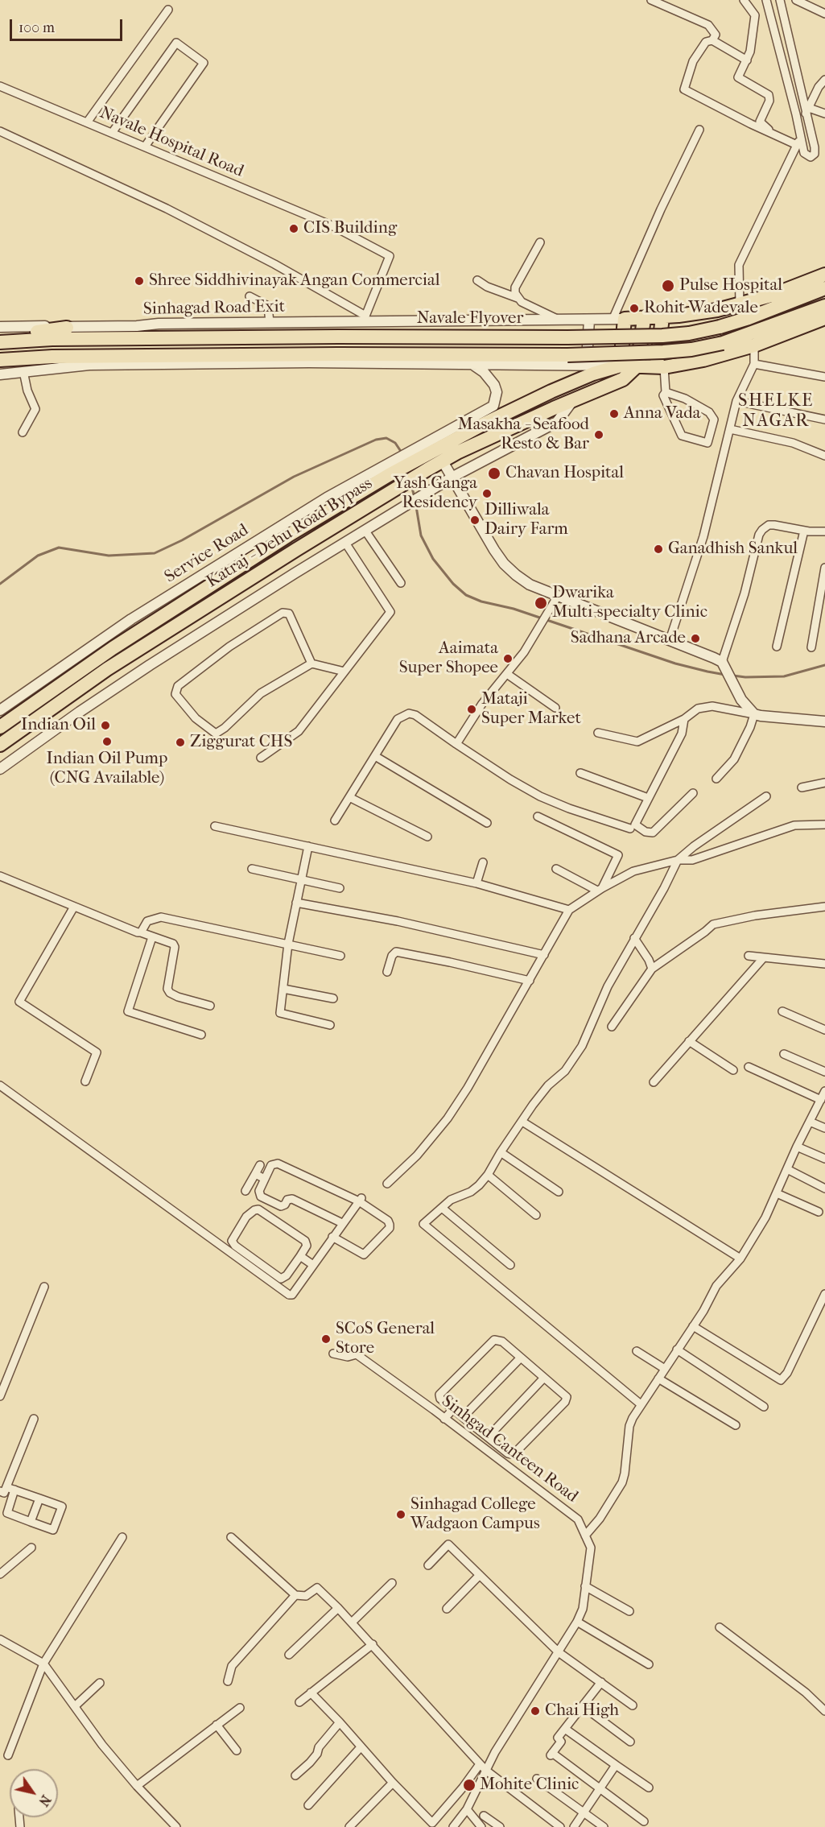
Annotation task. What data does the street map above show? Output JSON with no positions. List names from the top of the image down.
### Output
{
  "streets": {
    "highway": ["Navale Flyover", "Katraj - Dehu Road Bypass"],
    "street": [
      "Navale Hospital Road",
      "Sinhagad Road Exit",
      "Service Road",
      "Sinhgad Canteen Road"
    ]
  },
  "crossings": [
    ["Navale Hospital Road", "Sinhagad Road Exit"],
    ["Katraj - Dehu Road Bypass", "Service Road"]
  ],
  "districts": ["SHELKE NAGAR"],
  "places": [
    "CIS Building",
    "Shree Siddhivinayak Angan Commercial",
    "Pulse Hospital",
    "Rohit Wadevale",
    "Anna Vada",
    "Masakha - Seafood Resto & Bar",
    "Chavan Hospital",
    "Yash Ganga Residency",
    "Dilliwala Dairy Farm",
    "Ganadhish Sankul",
    "Dwarika Multi-specialty Clinic",
    "Sadhana Arcade",
    "Aaimata Super Shopee",
    "Mataji Super Market",
    "Indian Oil",
    "Indian Oil Pump (CNG Available)",
    "Ziggurat CHS",
    "SCoS General Store",
    "Sinhagad College Wadgaon Campus",
    "Chai High",
    "Mohite Clinic"
  ],
  "scale_bar": "100 m",
  "north": "bottom right"
}
